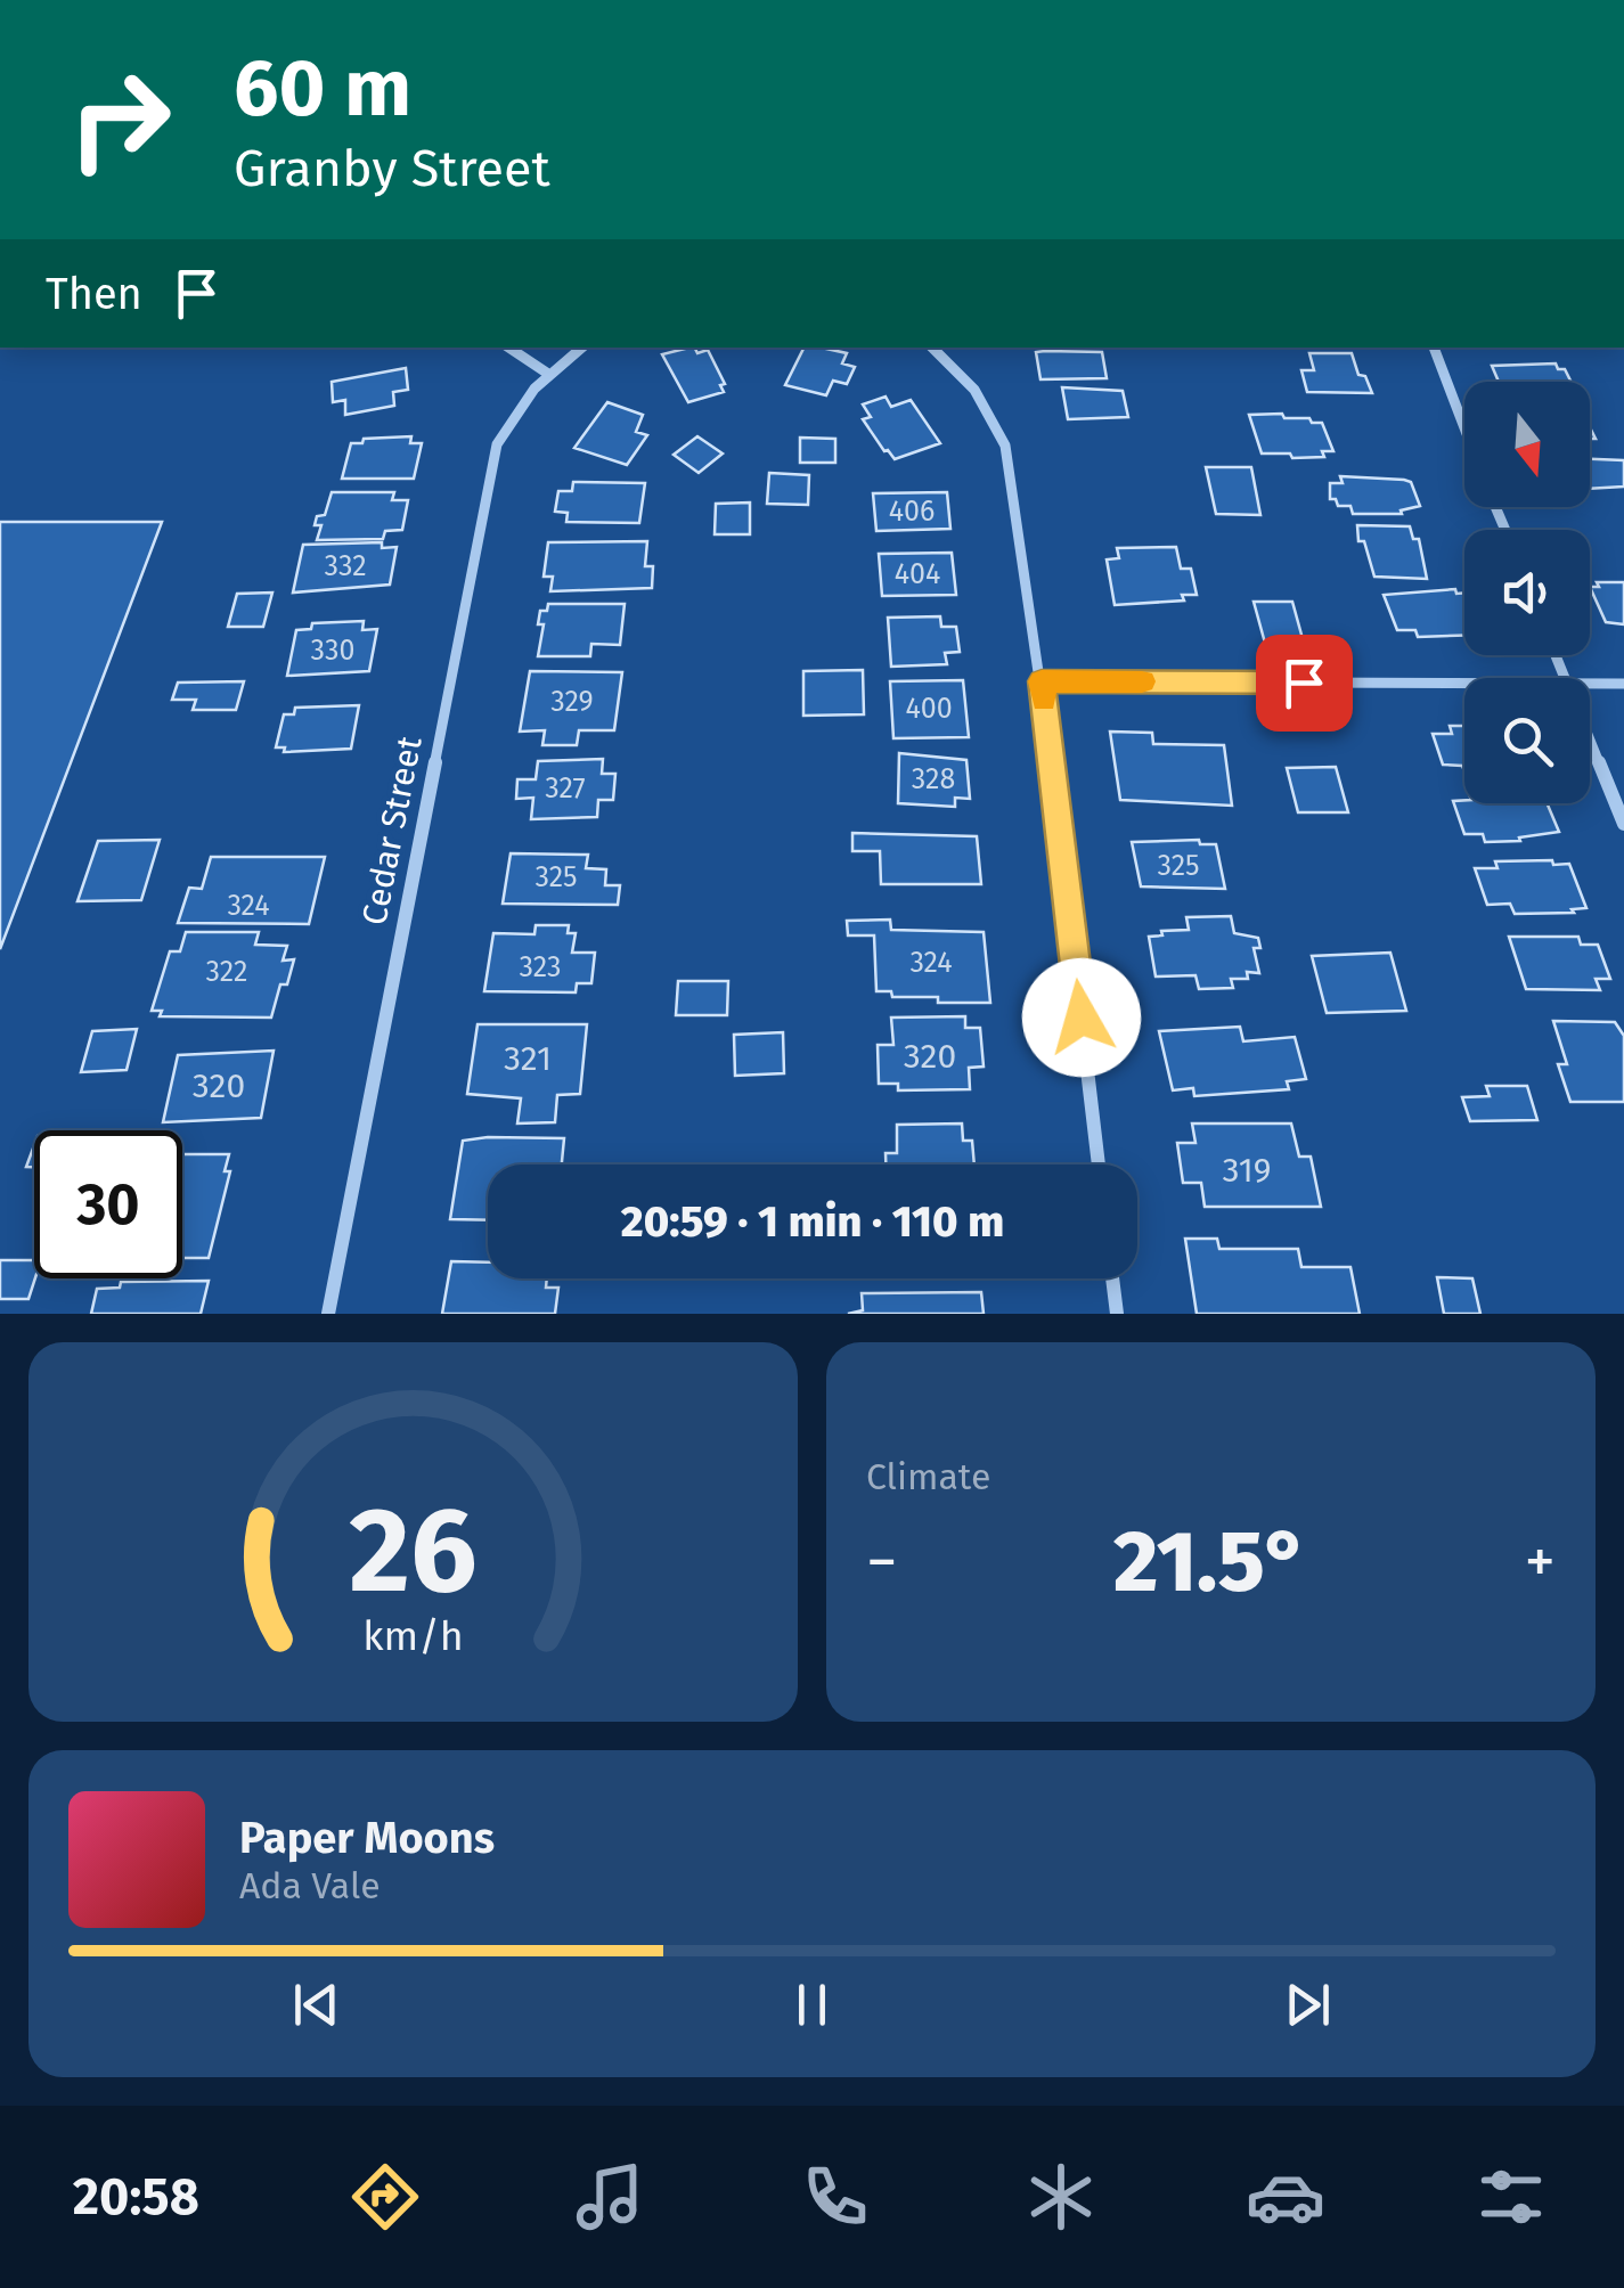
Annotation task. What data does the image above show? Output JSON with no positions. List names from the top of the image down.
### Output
{
  "streets": {
    "street": ["Cedar Street"]
  },
  "house_numbers": [
    "406",
    "332",
    "404",
    "330",
    "329",
    "400",
    "328",
    "327",
    "325",
    "325",
    "324",
    "324",
    "323",
    "322",
    "320",
    "321",
    "320",
    "319"
  ],
  "north": "bottom",
  "page": {
    "turn": ["60 m", "Granby Street"],
    "then": "Then",
    "limit": "30",
    "trip": "20:59 · 1 min · 110 m",
    "tile": "Climate",
    "heat": ["−", "21.5°", "+"],
    "song": ["Paper Moons", "Ada Vale"],
    "tabs": "20:58",
    "gauge": ["26", "km/h"]
  }
}
